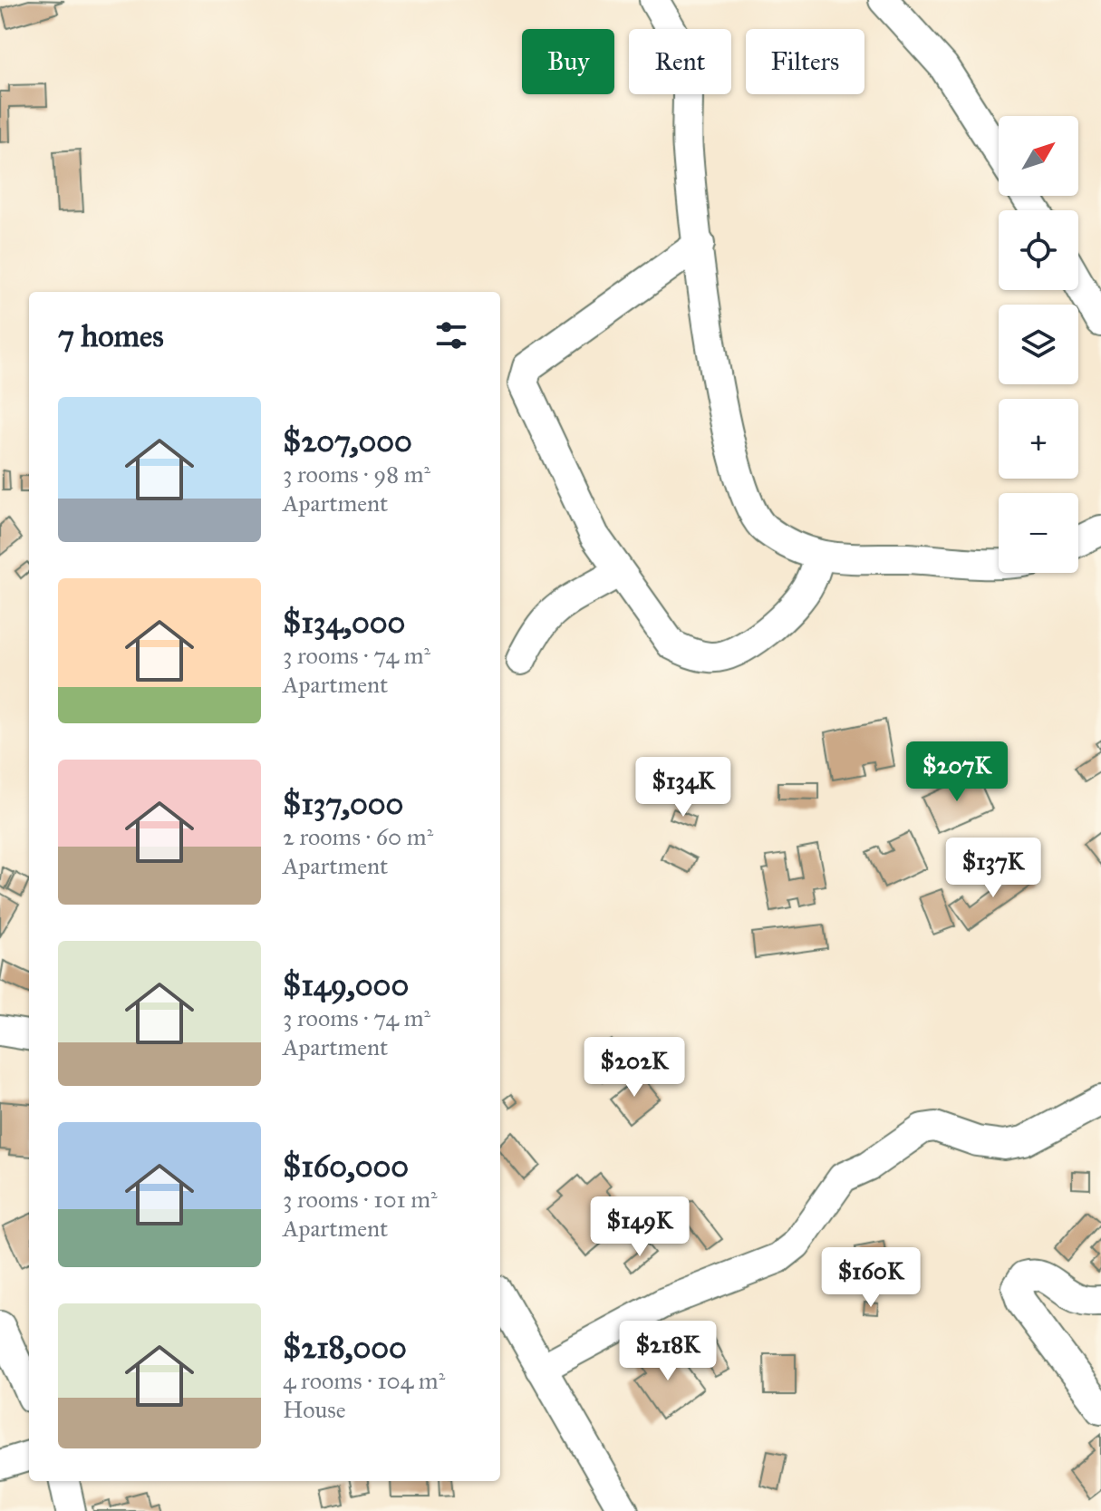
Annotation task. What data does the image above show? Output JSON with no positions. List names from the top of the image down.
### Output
{
  "north": "top right",
  "page": {
    "chip": ["Buy", "Rent", "Filters"],
    "map_buttons": ["+", "−"],
    "heading": "7 homes",
    "list": [
      {
        "name": "$207,000",
        "note": "3 rooms · 98 m² · Apartment"
      },
      {
        "name": "$134,000",
        "note": "3 rooms · 74 m² · Apartment"
      },
      {
        "name": "$137,000",
        "note": "2 rooms · 60 m² · Apartment"
      },
      {
        "name": "$149,000",
        "note": "3 rooms · 74 m² · Apartment"
      },
      {
        "name": "$160,000",
        "note": "3 rooms · 101 m² · Apartment"
      },
      {
        "name": "$218,000",
        "note": "4 rooms · 104 m² · House"
      }
    ],
    "price": [
      "$207K",
      "$134K",
      "$137K",
      "$202K",
      "$149K",
      "$160K",
      "$218K"
    ]
  }
}
